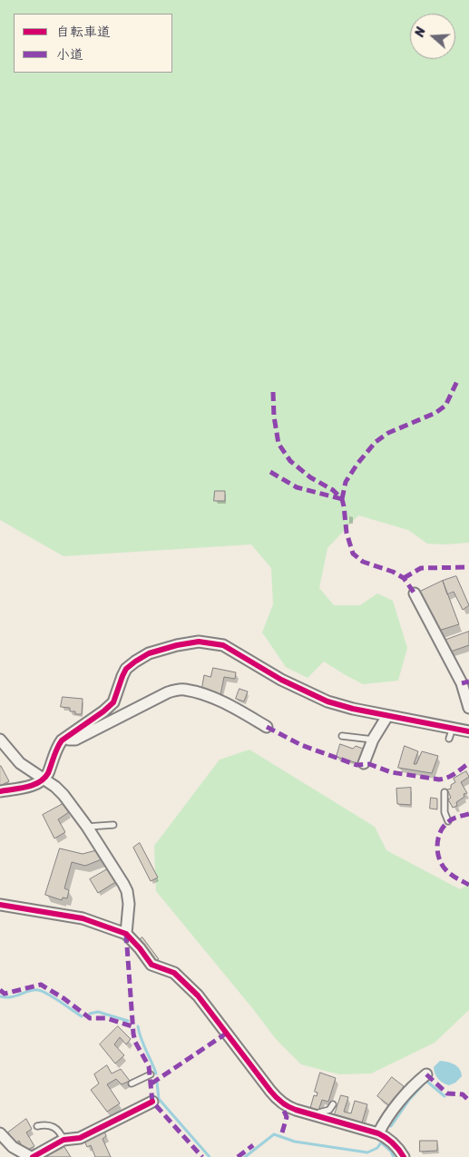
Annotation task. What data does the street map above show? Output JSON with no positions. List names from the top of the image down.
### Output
{
  "legend": ["自転車道", "小道"],
  "north": "left"
}
